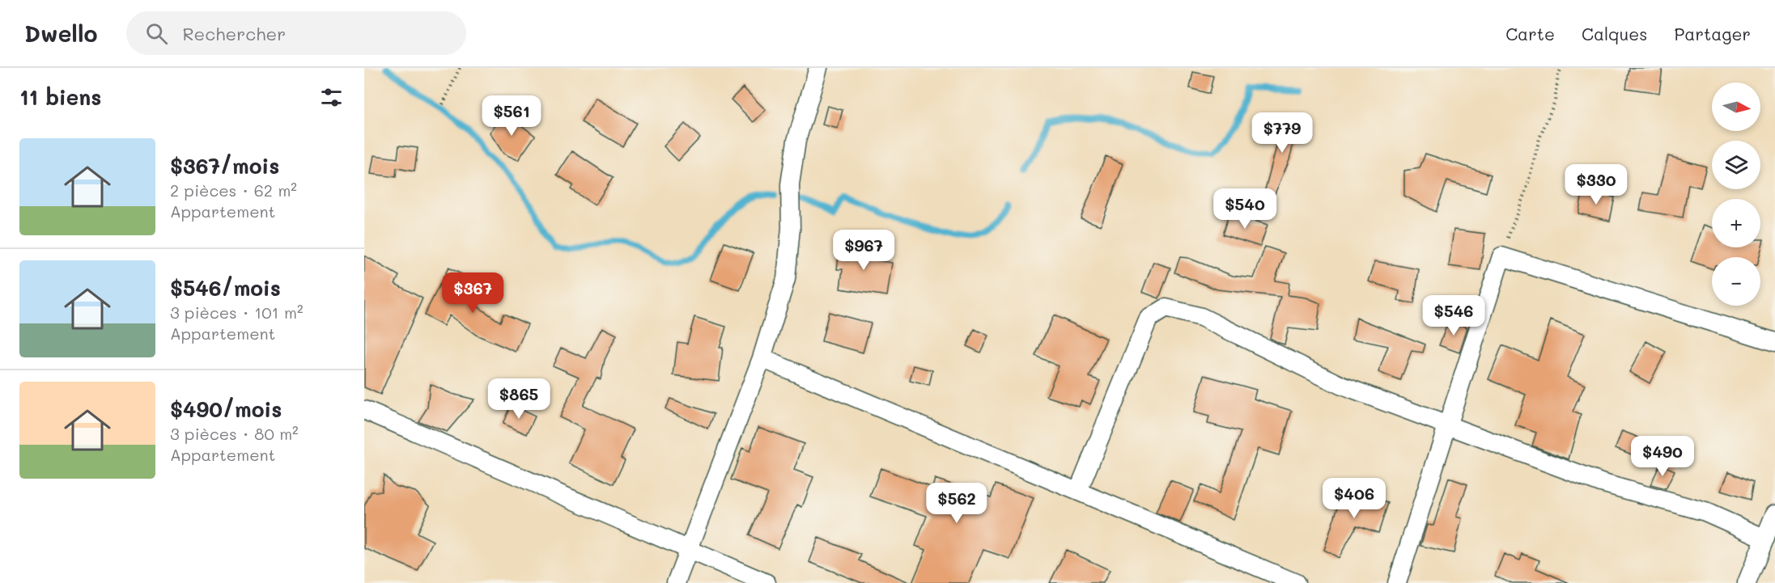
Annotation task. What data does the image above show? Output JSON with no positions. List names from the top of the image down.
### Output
{
  "north": "right",
  "page": {
    "header": "Dwello",
    "search": "Rechercher",
    "nav": ["Carte", "Calques", "Partager"],
    "heading": "11 biens",
    "map_buttons": ["+", "−"],
    "price": [
      "$561",
      "$779",
      "$330",
      "$540",
      "$967",
      "$367",
      "$546",
      "$865",
      "$490",
      "$406",
      "$562"
    ],
    "list": [
      {
        "name": "$367/mois",
        "note": "2 pièces · 62 m² · Appartement"
      },
      {
        "name": "$546/mois",
        "note": "3 pièces · 101 m² · Appartement"
      },
      {
        "name": "$490/mois",
        "note": "3 pièces · 80 m² · Appartement"
      }
    ]
  }
}
